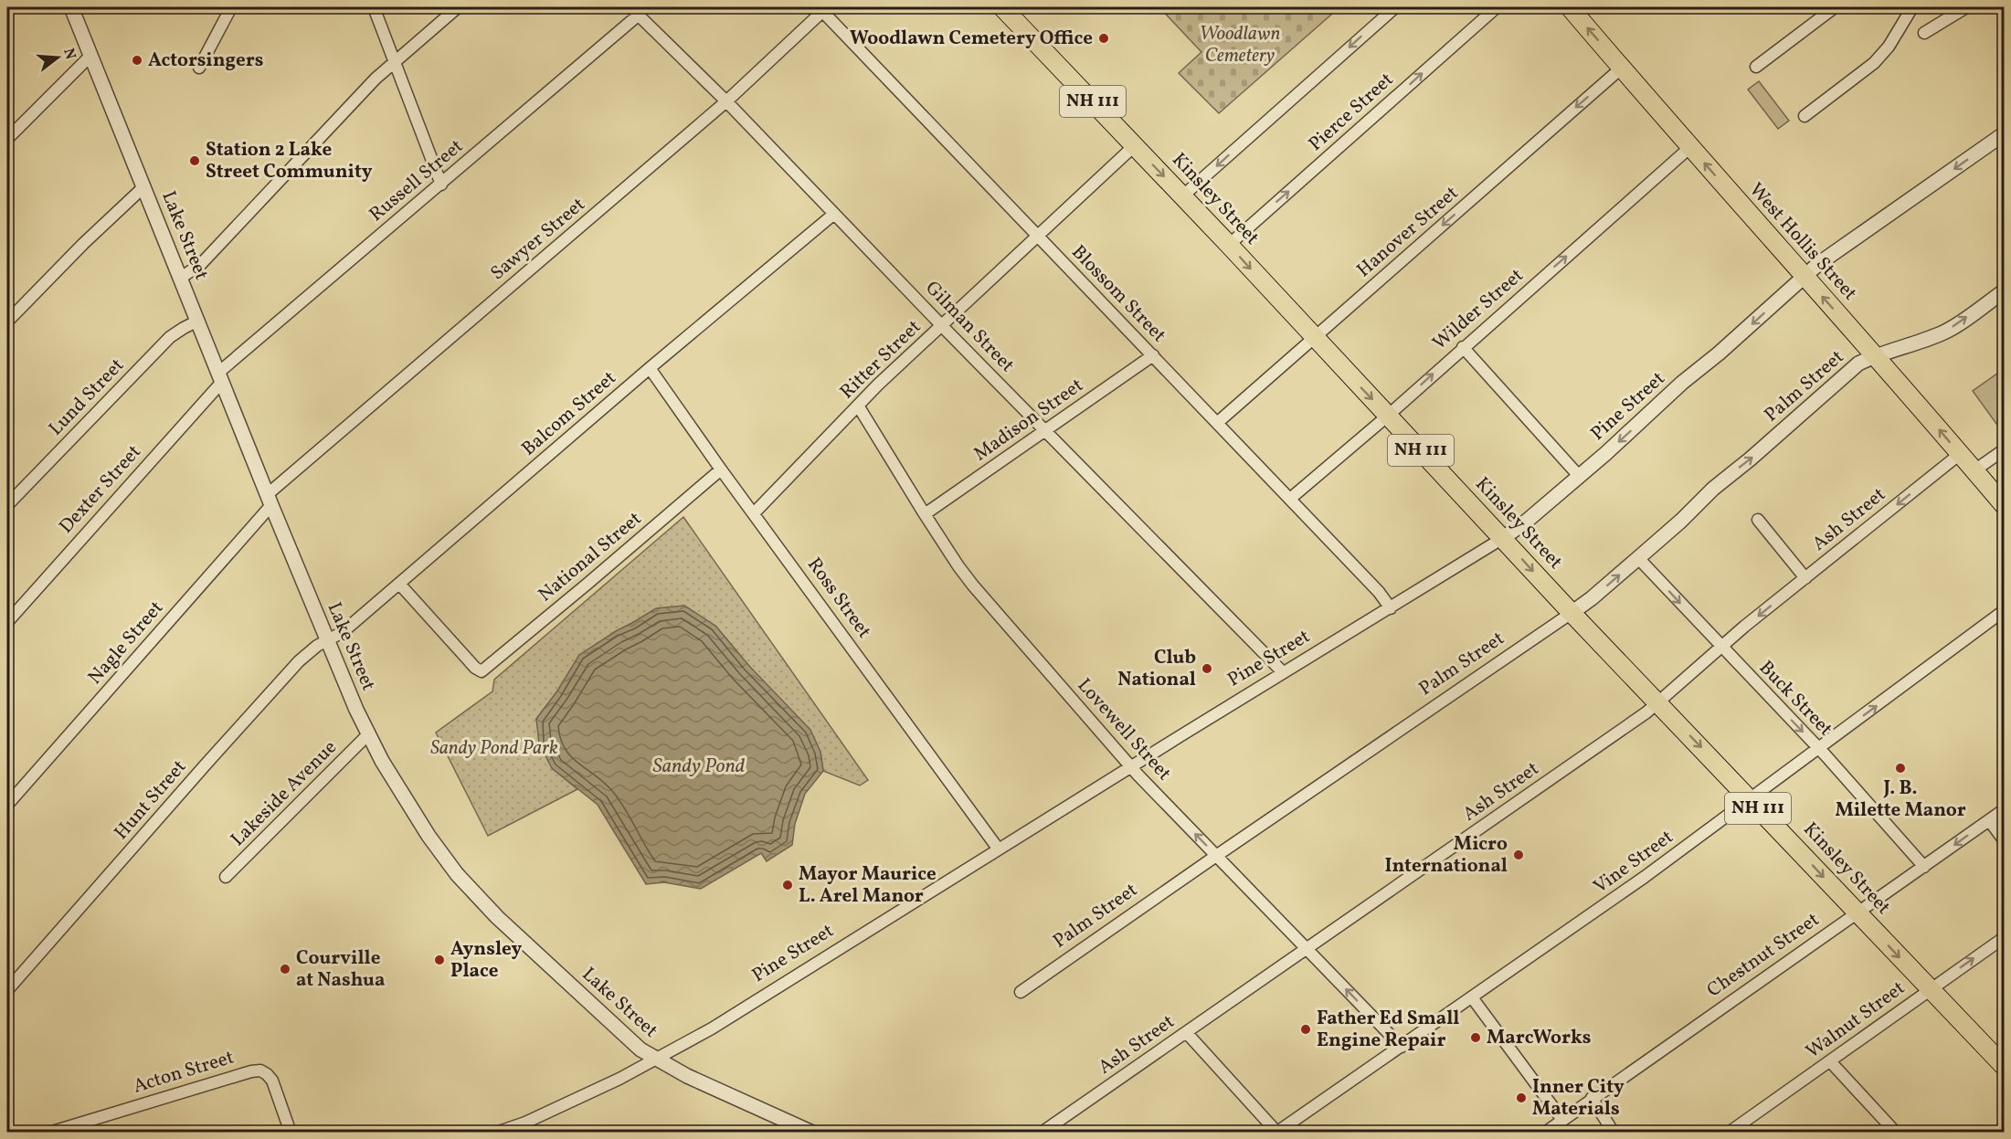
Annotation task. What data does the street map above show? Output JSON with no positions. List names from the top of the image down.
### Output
{
  "streets": {
    "main road": ["NH 111", "Kinsley Street", "West Hollis Street"],
    "street": [
      "Pierce Street",
      "Russell Street",
      "Hanover Street",
      "Lake Street",
      "Sawyer Street",
      "Blossom Street",
      "Wilder Street",
      "Gilman Street",
      "Ritter Street",
      "Palm Street",
      "Lund Street",
      "Pine Street",
      "Balcom Street",
      "Madison Street",
      "Dexter Street",
      "Ash Street",
      "National Street",
      "Ross Street",
      "Nagle Street",
      "Buck Street",
      "Lovewell Street",
      "Lakeside Avenue",
      "Hunt Street",
      "Vine Street",
      "Chestnut Street",
      "Walnut Street",
      "Acton Street"
    ]
  },
  "crossings": [
    ["Pierce Street", "Kinsley Street"],
    ["Russell Street", "Lake Street"],
    ["Russell Street", "Gilman Street"],
    ["Russell Street", "Dexter Street"],
    ["Kinsley Street", "Hanover Street"],
    ["Kinsley Street", "Wilder Street"],
    ["Kinsley Street", "Ritter Street"],
    ["Kinsley Street", "Palm Street"],
    ["Kinsley Street", "Pine Street"],
    ["Kinsley Street", "Ash Street"],
    ["Kinsley Street", "Vine Street"],
    ["Kinsley Street", "Chestnut Street"],
    ["Kinsley Street", "Walnut Street"],
    ["Hanover Street", "West Hollis Street"],
    ["Hanover Street", "Blossom Street"],
    ["Lake Street", "Sawyer Street"],
    ["Lake Street", "Lund Street"],
    ["Lake Street", "Pine Street"],
    ["Lake Street", "Balcom Street"],
    ["Lake Street", "Dexter Street"],
    ["Lake Street", "Nagle Street"],
    ["Lake Street", "Lakeside Avenue"],
    ["Lake Street", "Hunt Street"],
    ["Sawyer Street", "Blossom Street"],
    ["Sawyer Street", "Gilman Street"],
    ["Sawyer Street", "Nagle Street"],
    ["West Hollis Street", "Wilder Street"],
    ["West Hollis Street", "Palm Street"],
    ["West Hollis Street", "Pine Street"],
    ["West Hollis Street", "Ash Street"],
    ["Blossom Street", "Wilder Street"],
    ["Blossom Street", "Ritter Street"],
    ["Blossom Street", "Pine Street"],
    ["Blossom Street", "Madison Street"],
    ["Gilman Street", "Ritter Street"],
    ["Gilman Street", "Pine Street"],
    ["Gilman Street", "Balcom Street"],
    ["Gilman Street", "Madison Street"],
    ["Ritter Street", "Ross Street"],
    ["Ritter Street", "Lovewell Street"],
    ["Palm Street", "Buck Street"],
    ["Palm Street", "Lovewell Street"],
    ["Pine Street", "Ross Street"],
    ["Pine Street", "Lovewell Street"],
    ["Balcom Street", "National Street"],
    ["Balcom Street", "Ross Street"],
    ["Balcom Street", "Hunt Street"],
    ["Madison Street", "Lovewell Street"],
    ["Ash Street", "Buck Street"],
    ["Ash Street", "Lovewell Street"],
    ["National Street", "Ross Street"],
    ["Buck Street", "Vine Street"],
    ["Buck Street", "Chestnut Street"],
    ["Lovewell Street", "Vine Street"]
  ],
  "one_way": [
    "Kinsley Street",
    "Hanover Street",
    "West Hollis Street",
    "Wilder Street",
    "Palm Street",
    "Buck Street"
  ],
  "water": ["Sandy Pond"],
  "parks": ["Woodlawn Cemetery", "Sandy Pond Park"],
  "places": [
    "Woodlawn Cemetery Office",
    "Actorsingers",
    "Station 2 Lake Street Community",
    "Club National",
    "J. B. Milette Manor",
    "Micro International",
    "Mayor Maurice L. Arel Manor",
    "Aynsley Place",
    "Courville at Nashua",
    "Father Ed Small Engine Repair",
    "MarcWorks",
    "Inner City Materials"
  ],
  "north": "right"
}
